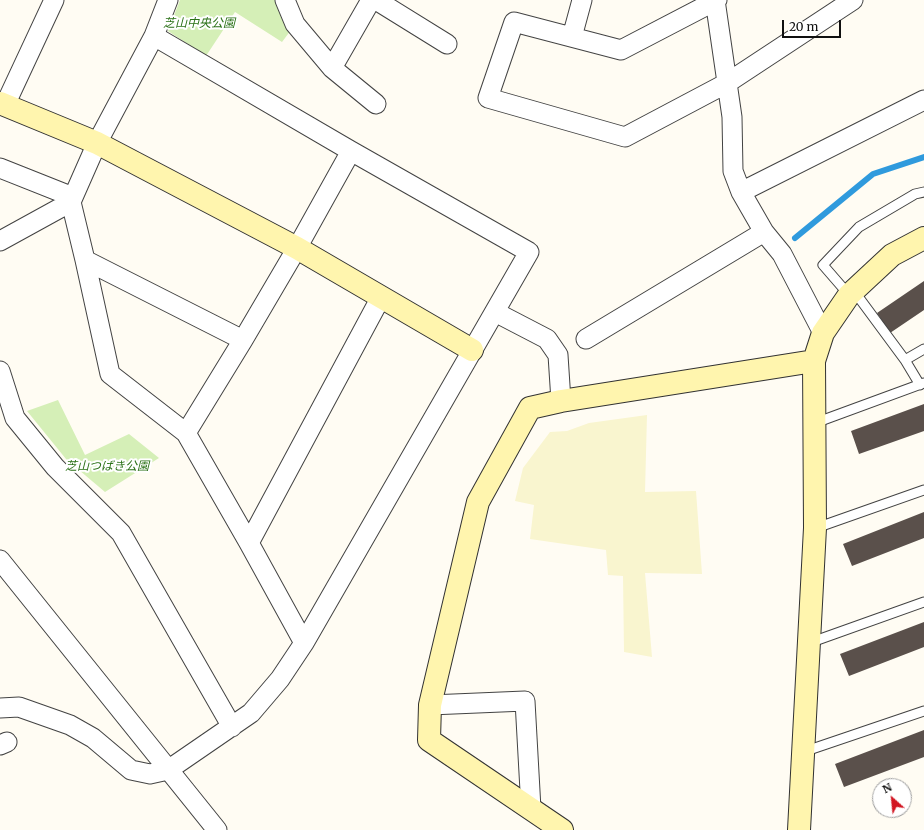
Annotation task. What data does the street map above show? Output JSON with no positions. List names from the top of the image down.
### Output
{
  "parks": ["芝山中央公園", "芝山つばき公園"],
  "scale_bar": "20 m",
  "north": "top left"
}
